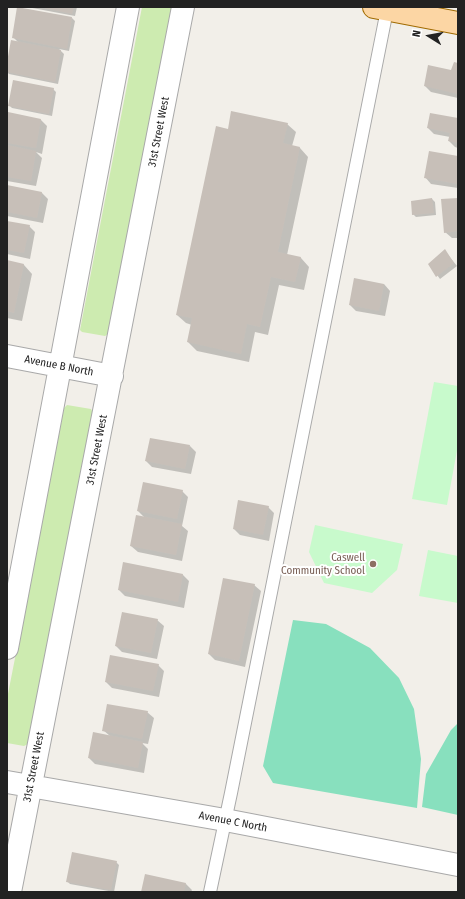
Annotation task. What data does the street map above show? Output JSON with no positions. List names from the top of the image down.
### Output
{
  "streets": {
    "street": ["31st Street West", "Avenue B North", "Avenue C North"]
  },
  "crossings": [
    ["31st Street West", "Avenue B North"],
    ["31st Street West", "Avenue C North"]
  ],
  "places": ["Caswell Community School"],
  "north": "left"
}
